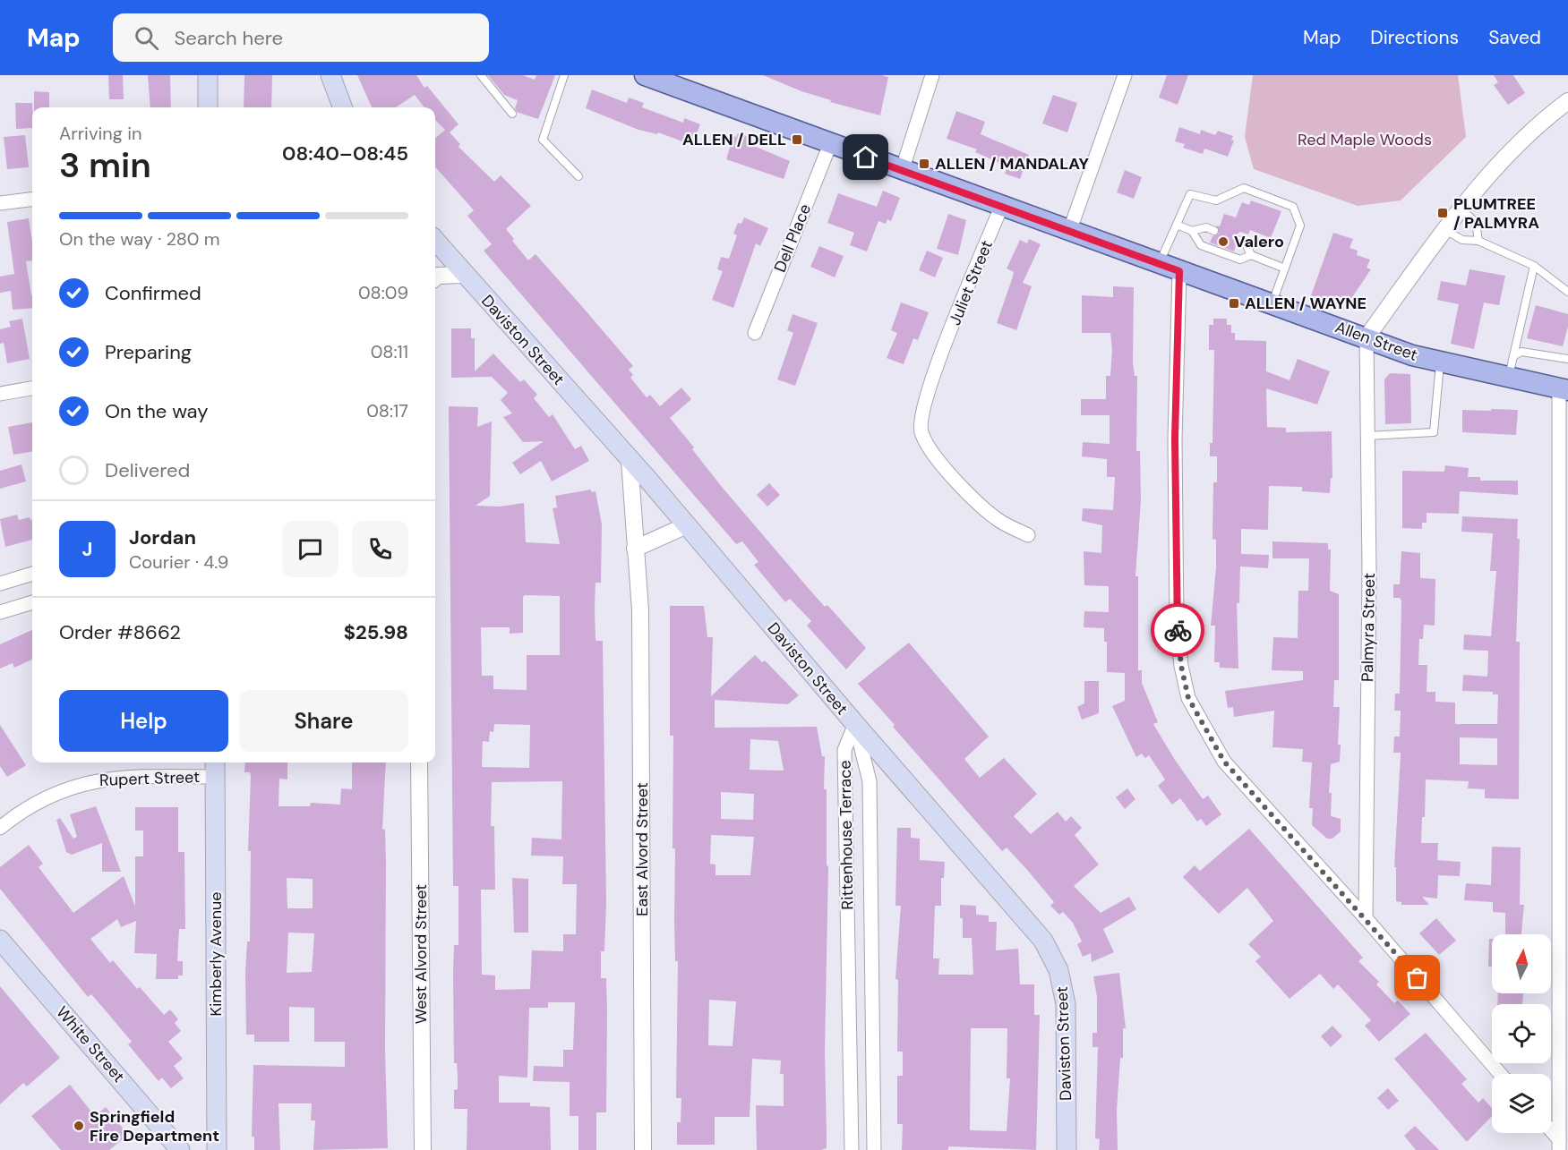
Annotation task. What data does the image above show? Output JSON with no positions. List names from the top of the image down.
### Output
{
  "streets": {
    "main road": [
      "Daviston Street",
      "Allen Street",
      "Kimberly Avenue",
      "White Street"
    ],
    "street": [
      "Dell Place",
      "Juliet Street",
      "Palmyra Street",
      "Rupert Street",
      "Rittenhouse Terrace",
      "East Alvord Street",
      "West Alvord Street"
    ]
  },
  "crossings": [
    ["Dell Place", "Allen Street"],
    ["Juliet Street", "Allen Street"],
    ["Daviston Street", "Rittenhouse Terrace"],
    ["Daviston Street", "East Alvord Street"],
    ["Allen Street", "Palmyra Street"],
    ["Rupert Street", "Kimberly Avenue"]
  ],
  "parks": ["Red Maple Woods"],
  "places": {
    "transit": [
      "ALLEN / DELL",
      "ALLEN / MANDALAY",
      "PLUMTREE / PALMYRA",
      "ALLEN / WAYNE"
    ],
    "other": ["Valero", "Springfield Fire Department"]
  },
  "north": "top",
  "page": {
    "header": "Map",
    "search": "Search here",
    "nav": ["Map", "Directions", "Saved"],
    "heading": ["3 min", "Arriving in", "08:40–08:45"],
    "panel": [
      "Jordan",
      "Courier · 4.9",
      "Order #8662",
      "$25.98"
    ],
    "bar": "On the way · 280 m",
    "list": [
      ["Confirmed", "08:09"],
      ["Preparing", "08:11"],
      ["On the way", "08:17"],
      "Delivered"
    ],
    "round": "J",
    "buttons": ["Help", "Share"]
  }
}
